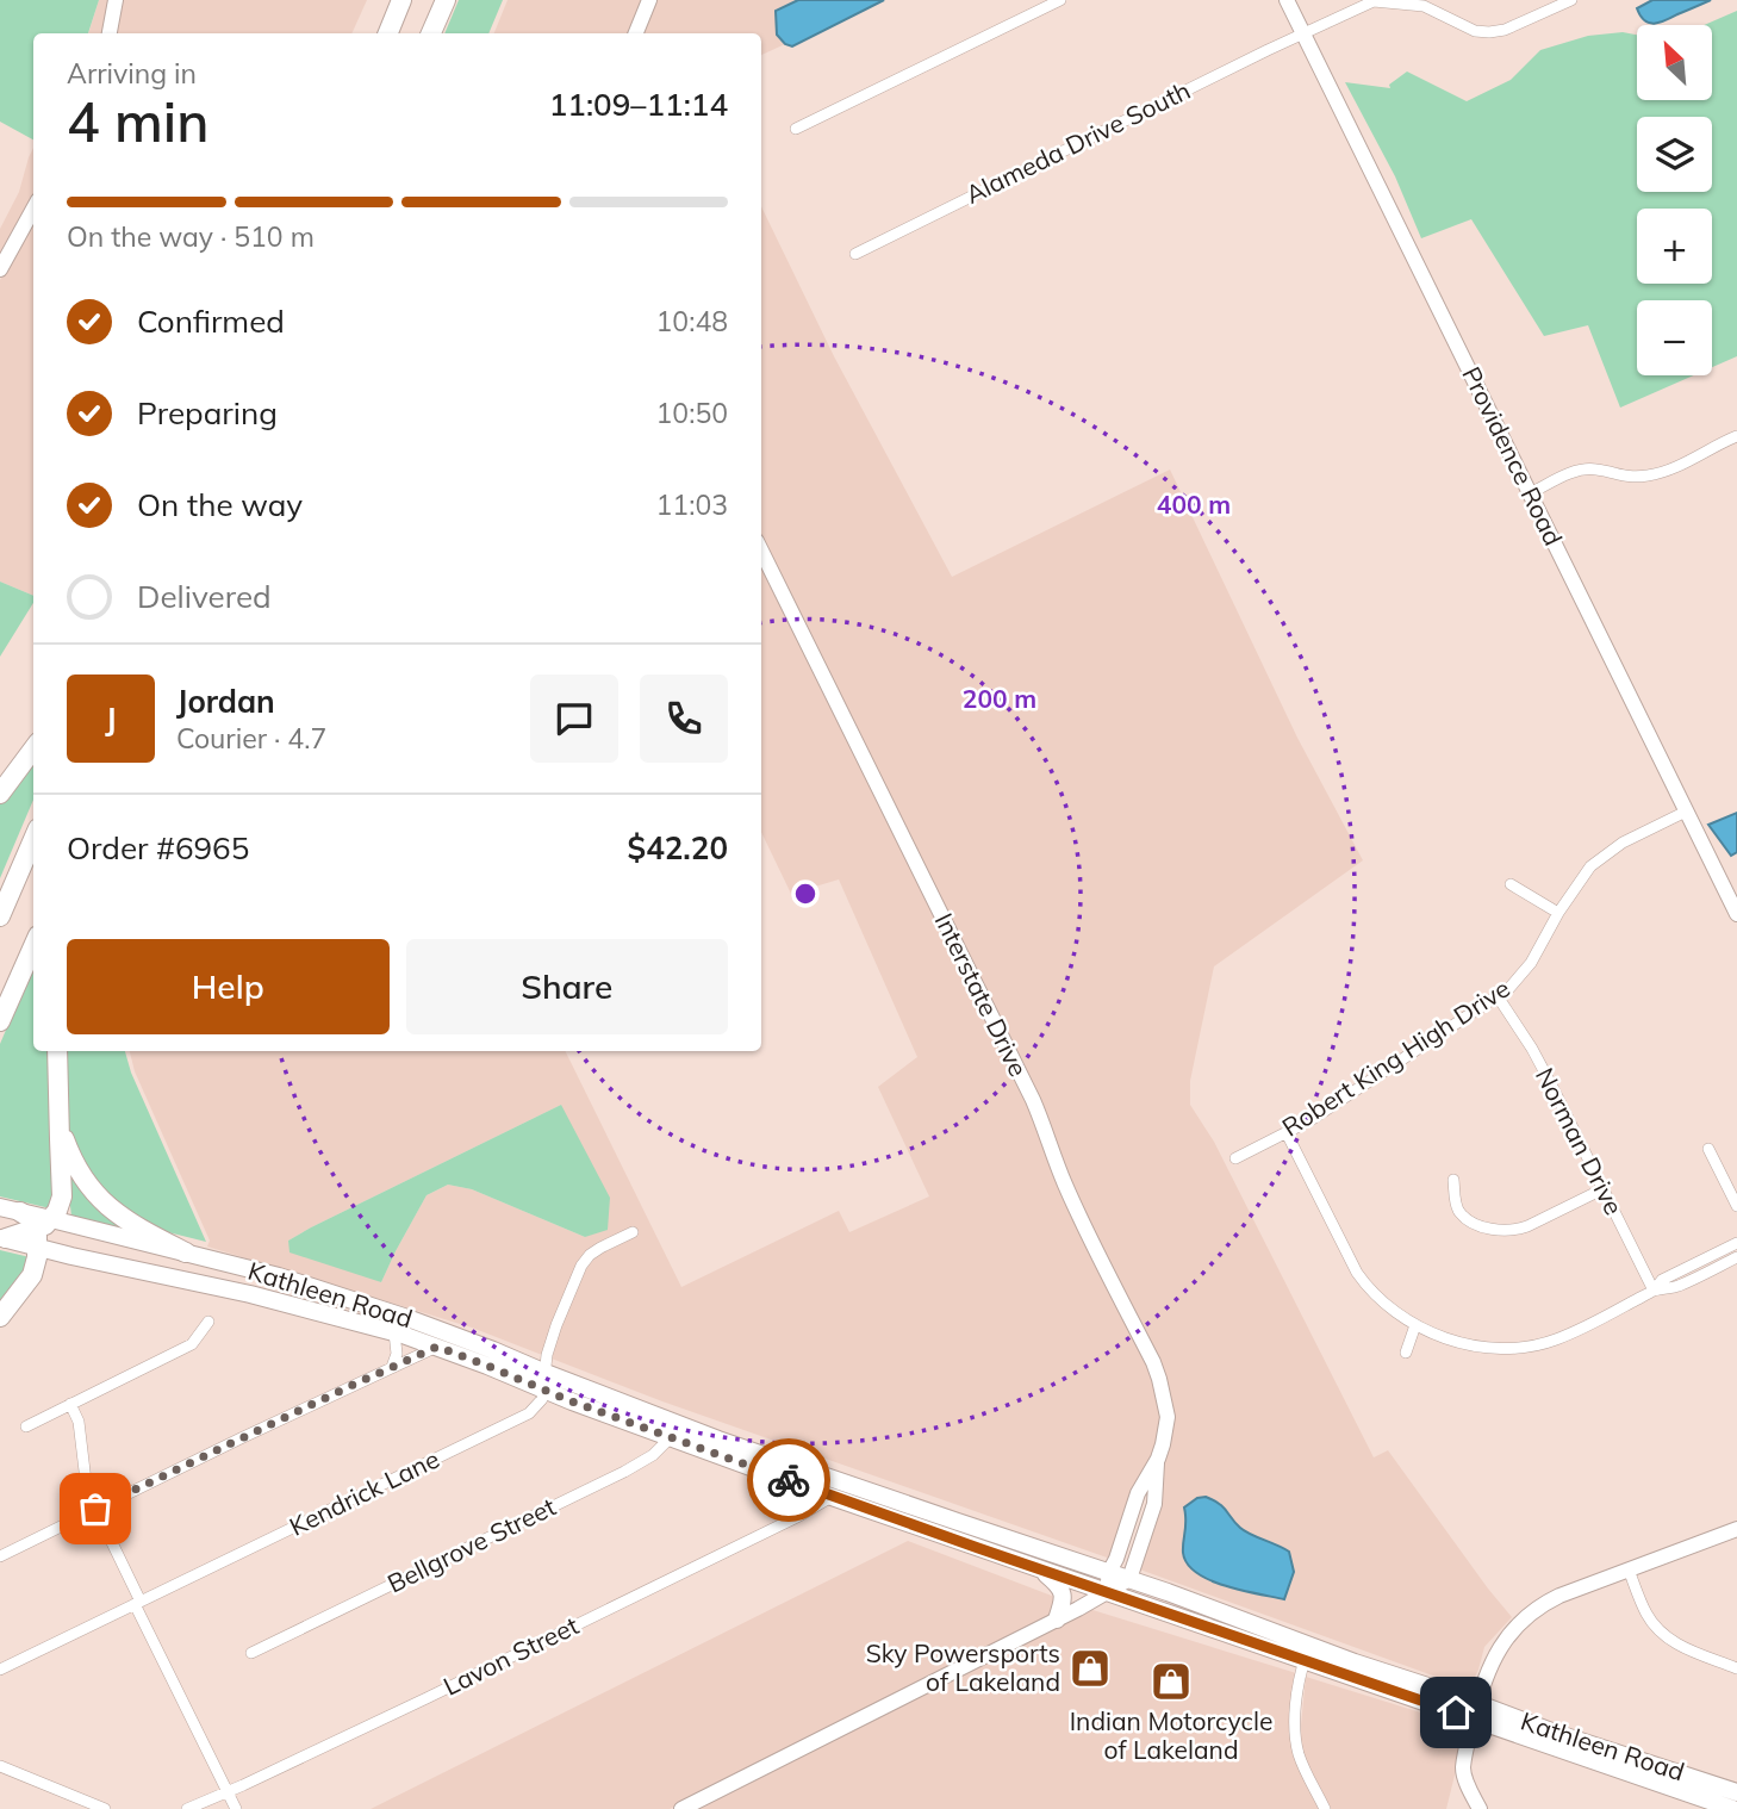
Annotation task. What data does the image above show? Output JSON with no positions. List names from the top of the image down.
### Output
{
  "streets": {
    "main road": ["Kathleen Road"],
    "street": [
      "Alameda Drive South",
      "Providence Road",
      "Interstate Drive",
      "Robert King High Drive",
      "Norman Drive",
      "Kendrick Lane",
      "Bellgrove Street",
      "Lavon Street"
    ]
  },
  "crossings": [
    ["Alameda Drive South", "Providence Road"],
    ["Providence Road", "Robert King High Drive"],
    ["Interstate Drive", "Kathleen Road"],
    ["Robert King High Drive", "Norman Drive"],
    ["Kathleen Road", "Kendrick Lane"],
    ["Kathleen Road", "Bellgrove Street"],
    ["Kathleen Road", "Lavon Street"]
  ],
  "places": {
    "shop": ["Sky Powersports of Lakeland", "Indian Motorcycle of Lakeland"]
  },
  "north": "top left",
  "page": {
    "map_buttons": ["+", "−"],
    "heading": ["4 min", "Arriving in", "11:09–11:14"],
    "panel": [
      "Jordan",
      "Courier · 4.7",
      "Order #6965",
      "$42.20"
    ],
    "bar": "On the way · 510 m",
    "list": [
      ["Confirmed", "10:48"],
      ["Preparing", "10:50"],
      ["On the way", "11:03"],
      "Delivered"
    ],
    "round": "J",
    "buttons": ["Help", "Share"]
  },
  "rings": ["400 m", "200 m"]
}
